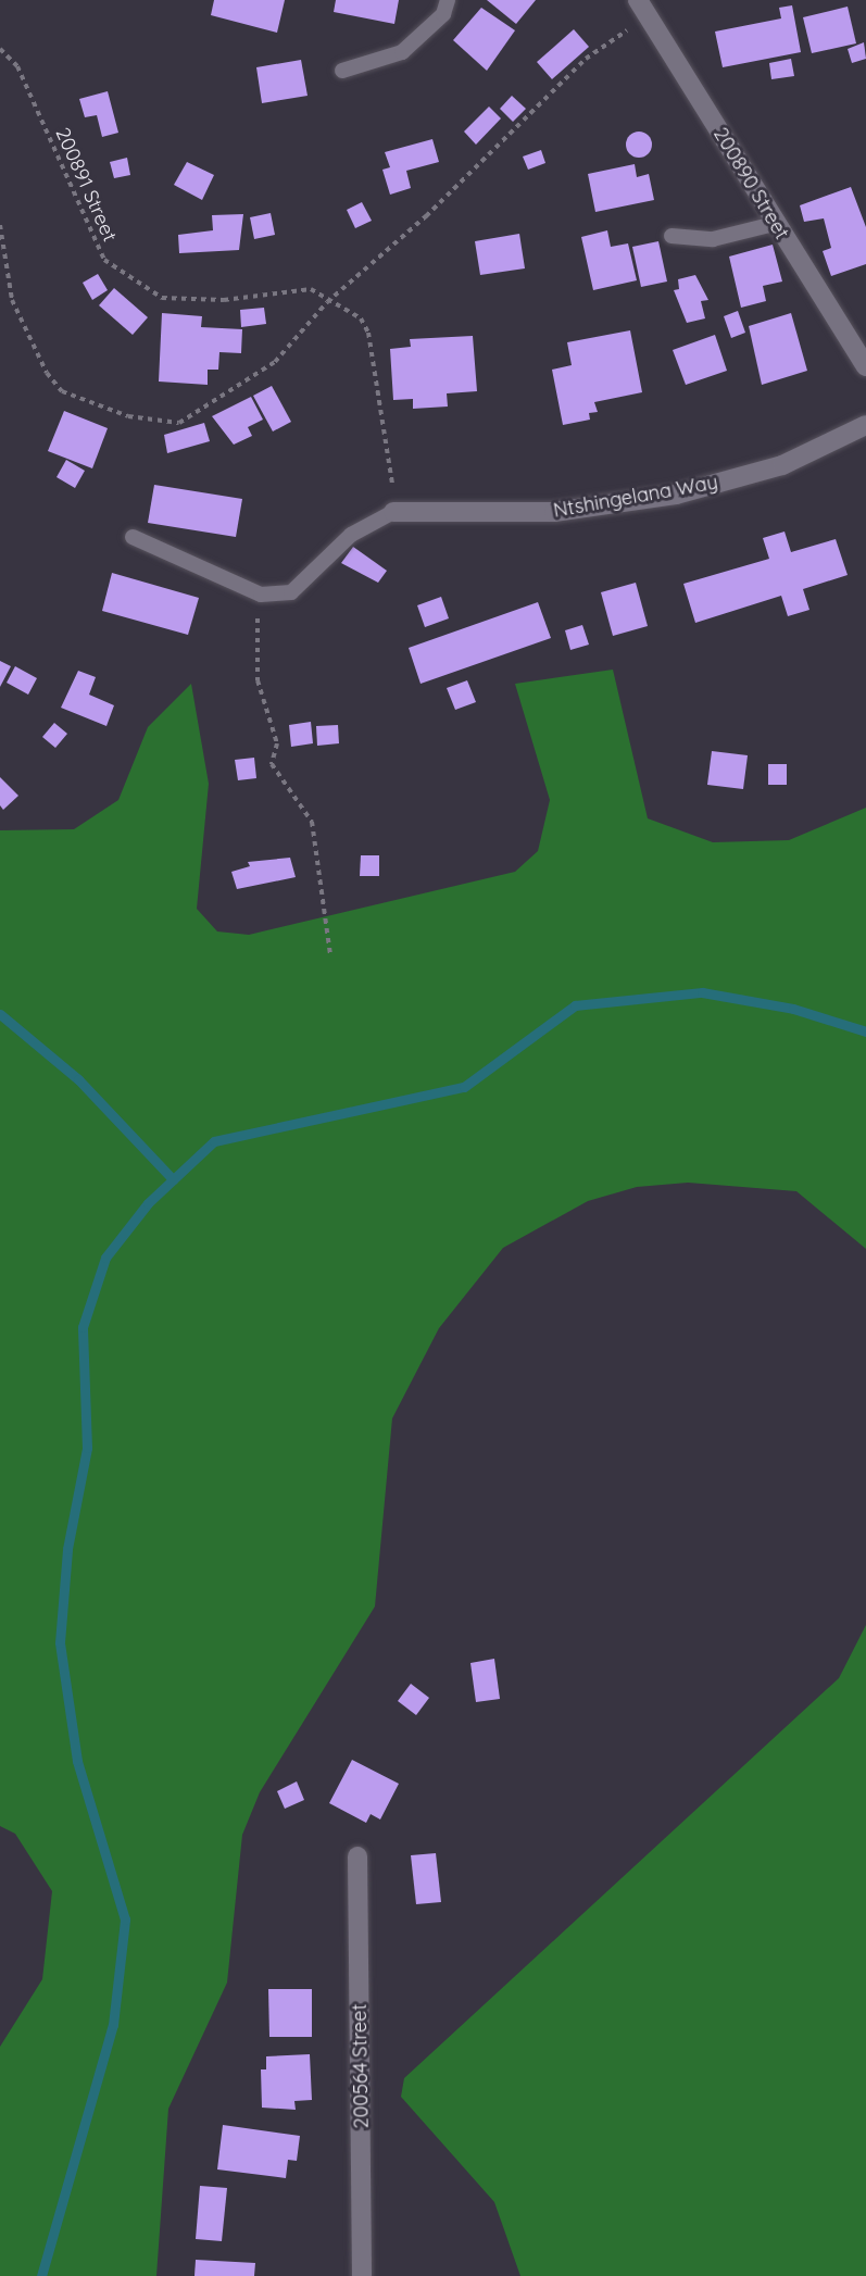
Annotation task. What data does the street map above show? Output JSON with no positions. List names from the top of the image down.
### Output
{
  "streets": {
    "street": ["200890 Street", "Ntshingelana Way", "200564 Street"],
    "path": ["200891 Street"]
  },
  "crossings": [
    ["200891 Street", "Ntshingelana Way"]
  ]
}
